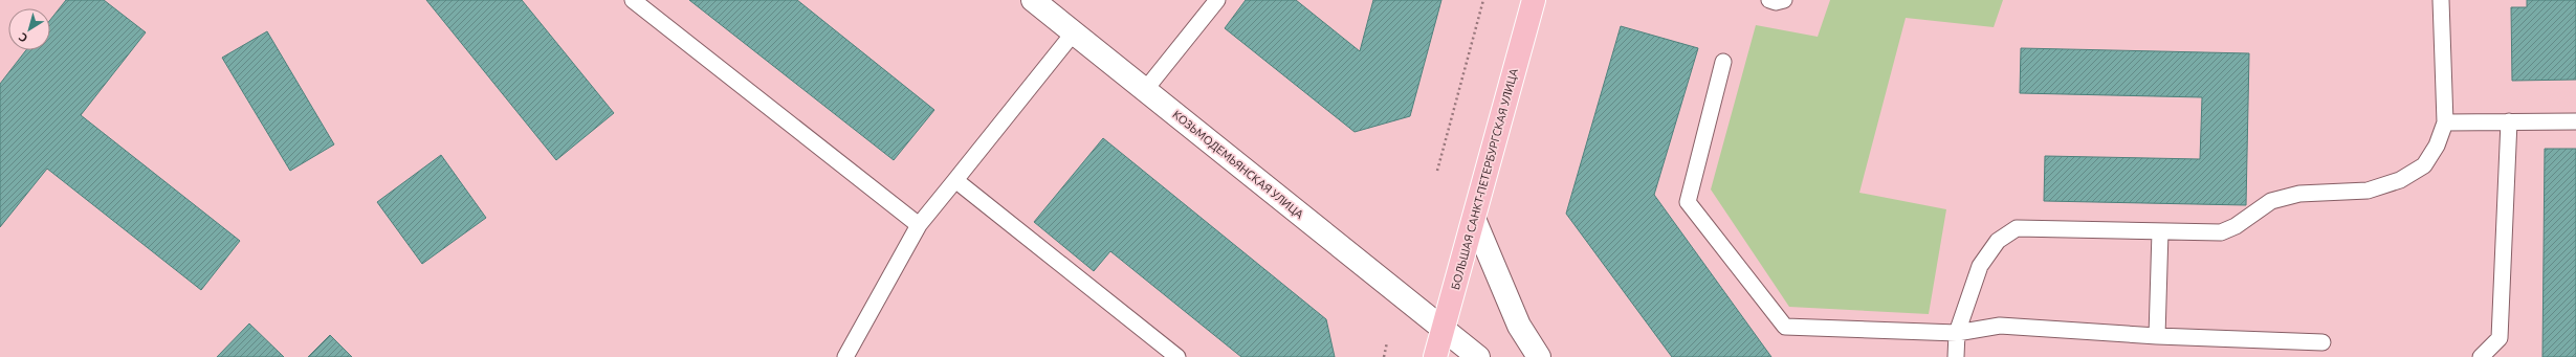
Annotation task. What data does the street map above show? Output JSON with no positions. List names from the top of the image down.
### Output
{
  "streets": {
    "main road": ["БОЛЬШАЯ САНКТ-ПЕТЕРБУРГСКАЯ УЛИЦА"],
    "street": ["КОЗЬМОДЕМЬЯНСКАЯ УЛИЦА"]
  },
  "crossings": [
    ["КОЗЬМОДЕМЬЯНСКАЯ УЛИЦА", "БОЛЬШАЯ САНКТ-ПЕТЕРБУРГСКАЯ УЛИЦА"]
  ],
  "north": "bottom left"
}
